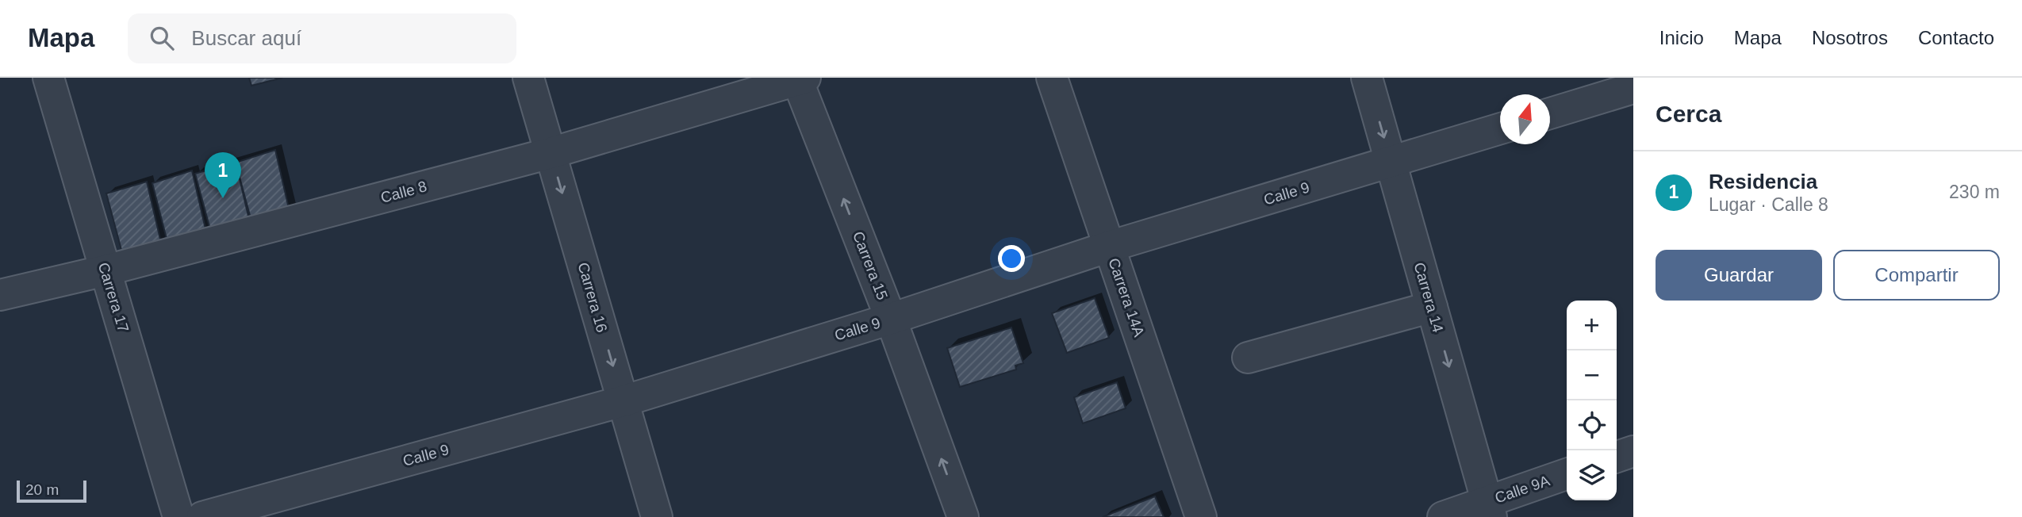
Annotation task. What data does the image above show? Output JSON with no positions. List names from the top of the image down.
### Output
{
  "streets": {
    "street": [
      "Calle 8",
      "Calle 9",
      "Carrera 15",
      "Carrera 17",
      "Carrera 16",
      "Carrera 14A",
      "Carrera 14",
      "Calle 9A"
    ]
  },
  "crossings": [
    ["Calle 8", "Carrera 15"],
    ["Calle 8", "Carrera 17"],
    ["Calle 8", "Carrera 16"],
    ["Calle 9", "Carrera 15"],
    ["Calle 9", "Carrera 16"],
    ["Calle 9", "Carrera 14A"],
    ["Calle 9", "Carrera 14"],
    ["Carrera 14", "Calle 9A"]
  ],
  "one_way": ["Carrera 15", "Carrera 16", "Carrera 14"],
  "scale_bar": "20 m",
  "north": "top",
  "page": {
    "header": "Mapa",
    "search": "Buscar aquí",
    "nav": [
      "Inicio",
      "Mapa",
      "Nosotros",
      "Contacto"
    ],
    "heading": "Cerca",
    "list": [
      {
        "mark": "1",
        "name": "Residencia",
        "note": "Lugar · Calle 8",
        "value": "230 m"
      }
    ],
    "pins": "1",
    "buttons": ["Guardar", "Compartir"],
    "map_buttons": ["+", "−"],
    "scale": "20 m"
  }
}
